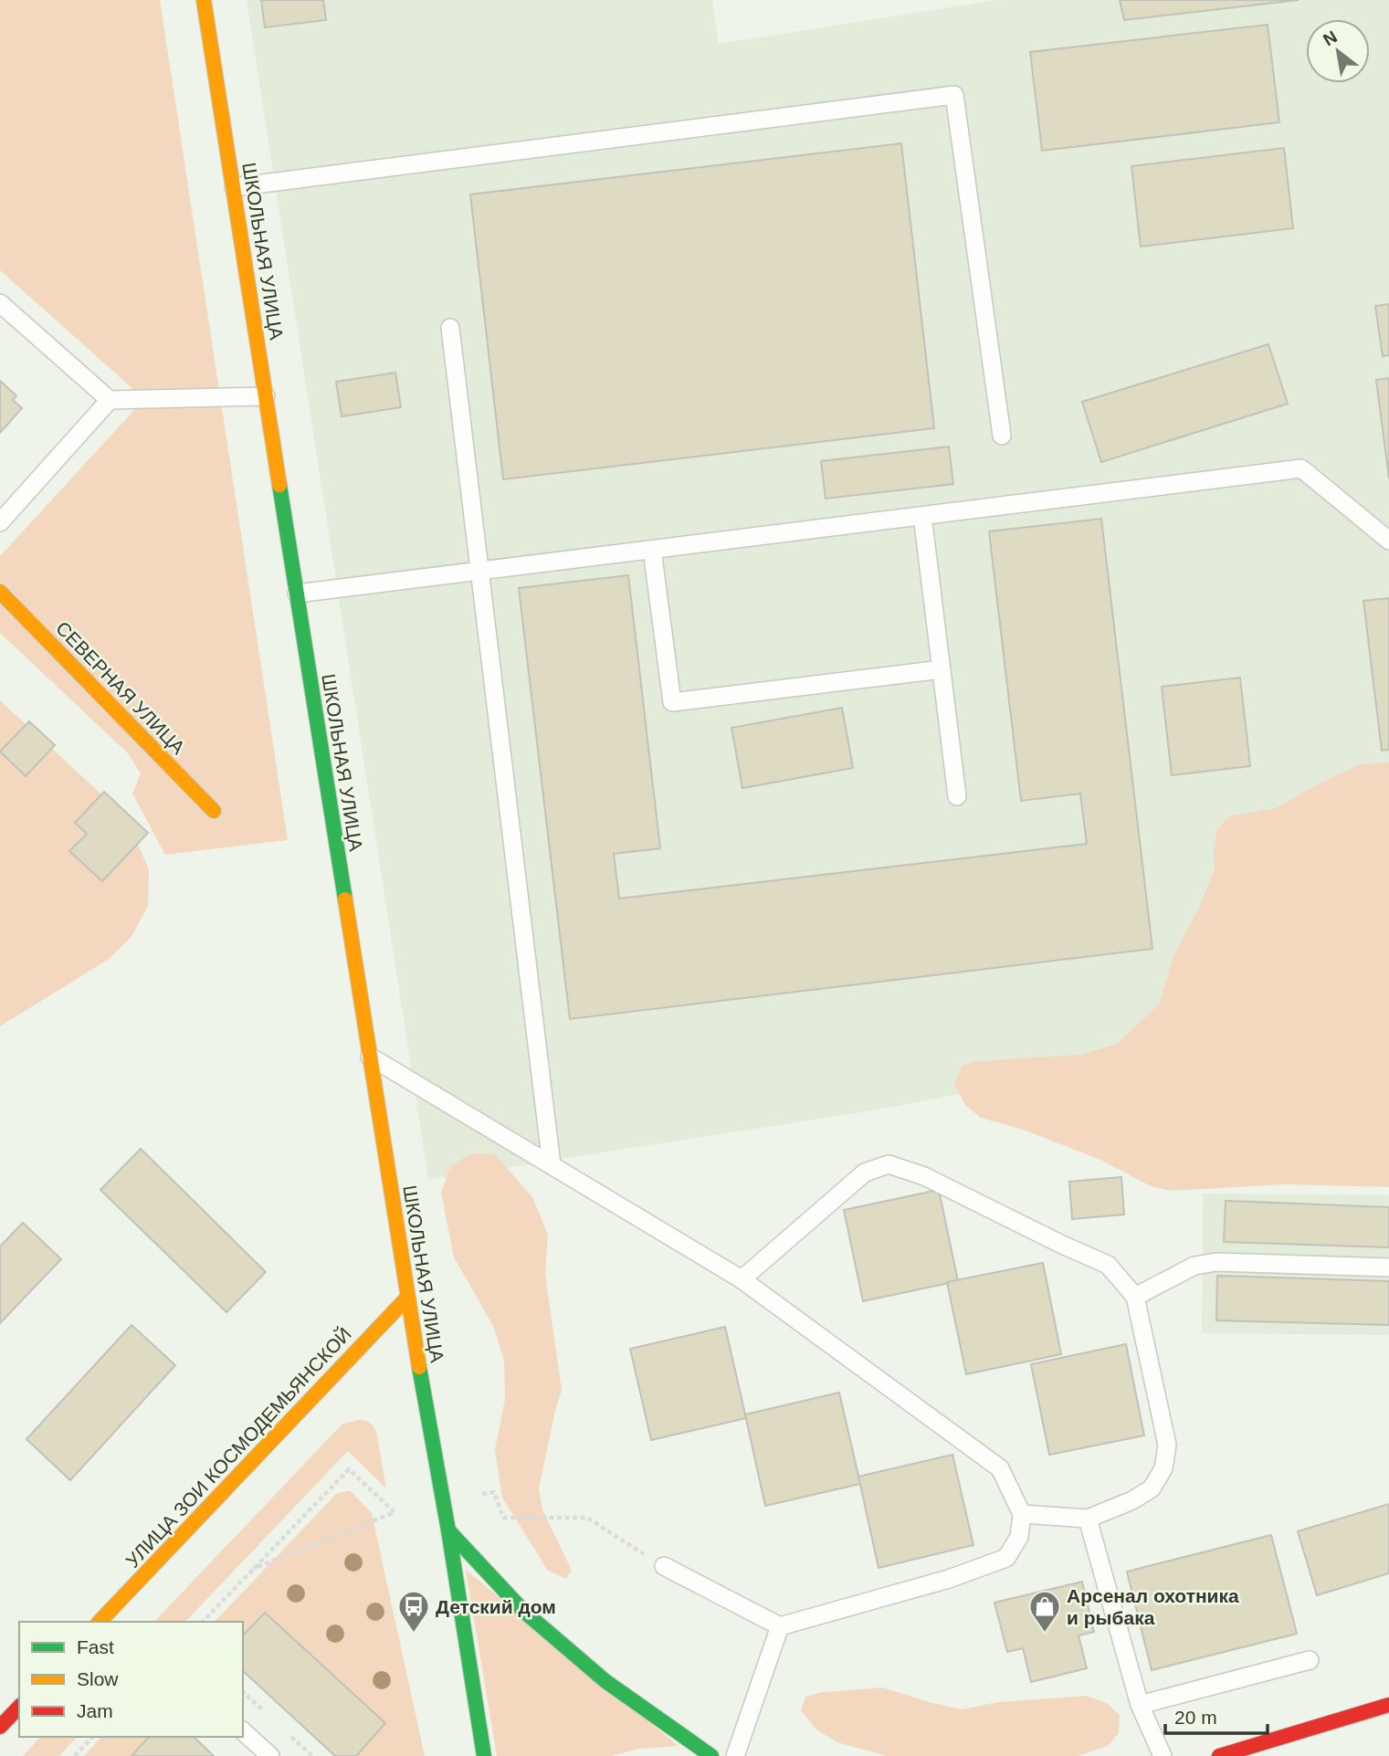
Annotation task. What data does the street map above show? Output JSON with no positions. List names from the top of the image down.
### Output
{
  "streets": {
    "main road": ["ШКОЛЬНАЯ УЛИЦА", "СЕВЕРНАЯ УЛИЦА", "УЛИЦА ЗОИ КОСМОДЕМЬЯНСКОЙ"]
  },
  "crossings": [
    ["ШКОЛЬНАЯ УЛИЦА", "УЛИЦА ЗОИ КОСМОДЕМЬЯНСКОЙ"]
  ],
  "places": {
    "bus stop": ["Детский дом"],
    "shop": ["Арсенал охотника и рыбака"]
  },
  "legend": ["Fast", "Slow", "Jam"],
  "scale_bar": "20 m",
  "north": "top left"
}
